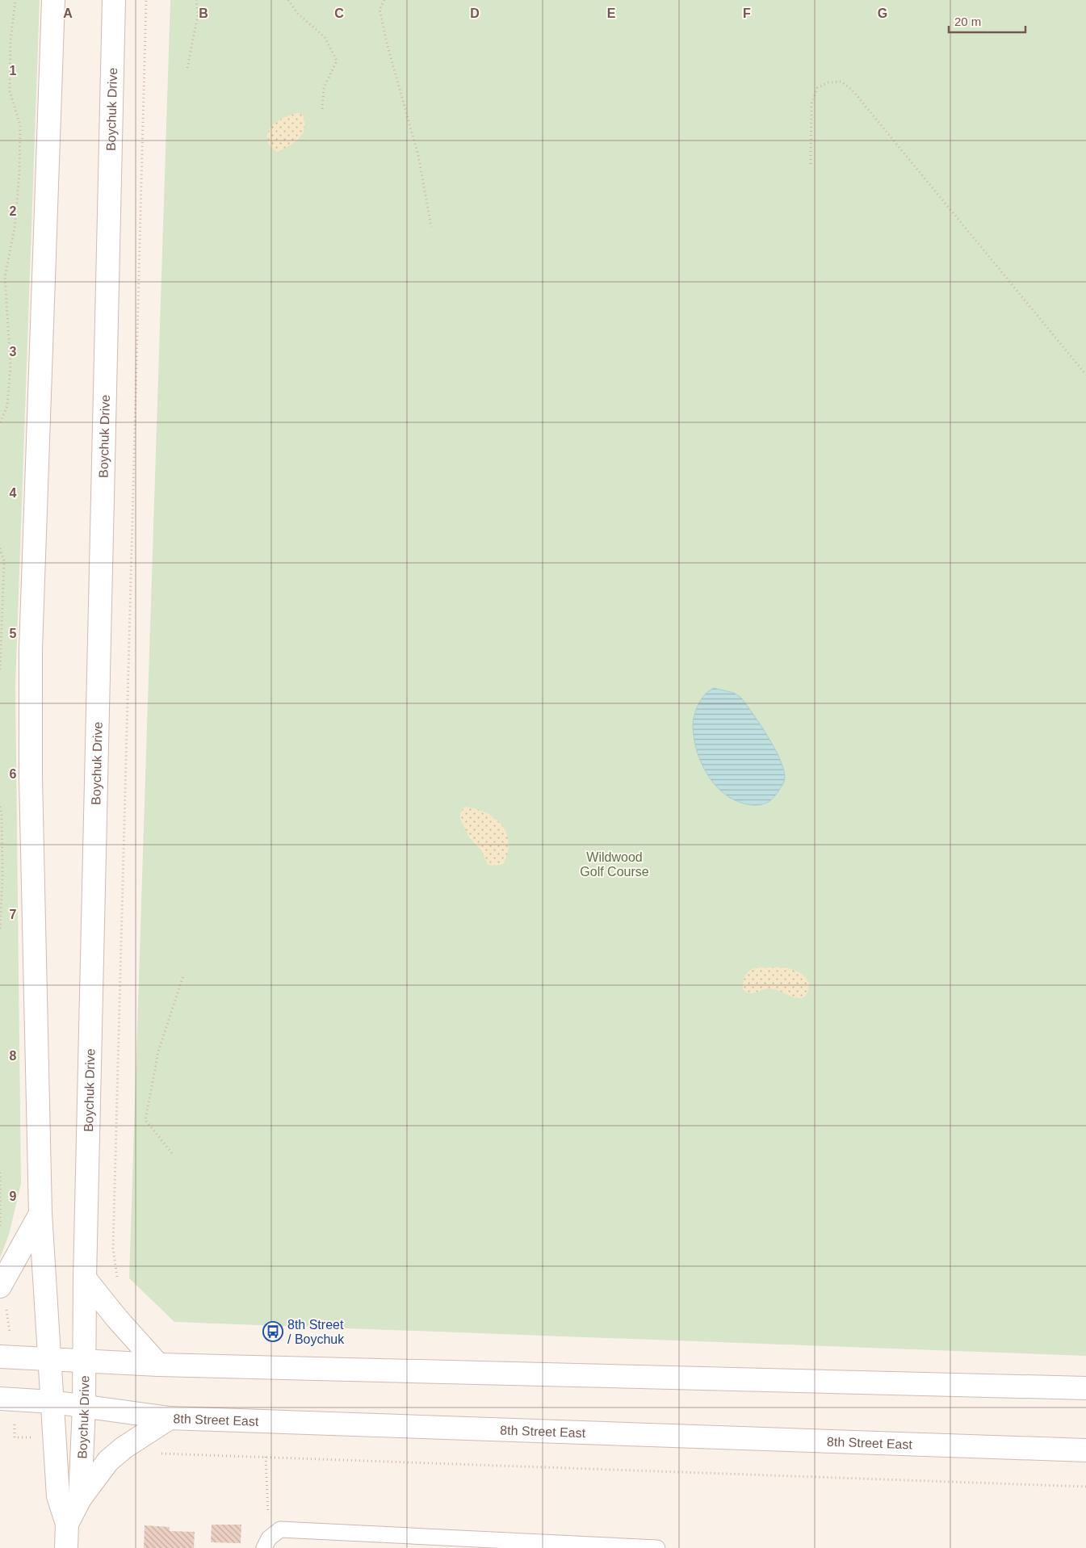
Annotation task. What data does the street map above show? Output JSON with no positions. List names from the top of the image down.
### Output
{
  "streets": {
    "main road": ["Boychuk Drive", "8th Street East"]
  },
  "crossings": [
    ["Boychuk Drive", "8th Street East"]
  ],
  "parks": ["Wildwood Golf Course"],
  "places": {
    "bus stop": ["8th Street / Boychuk"]
  },
  "scale_bar": "20 m",
  "grid": {
    "columns": [
      "A",
      "B",
      "C",
      "D",
      "E",
      "F",
      "G"
    ],
    "rows": [
      "1",
      "2",
      "3",
      "4",
      "5",
      "6",
      "7",
      "8",
      "9"
    ]
  }
}
